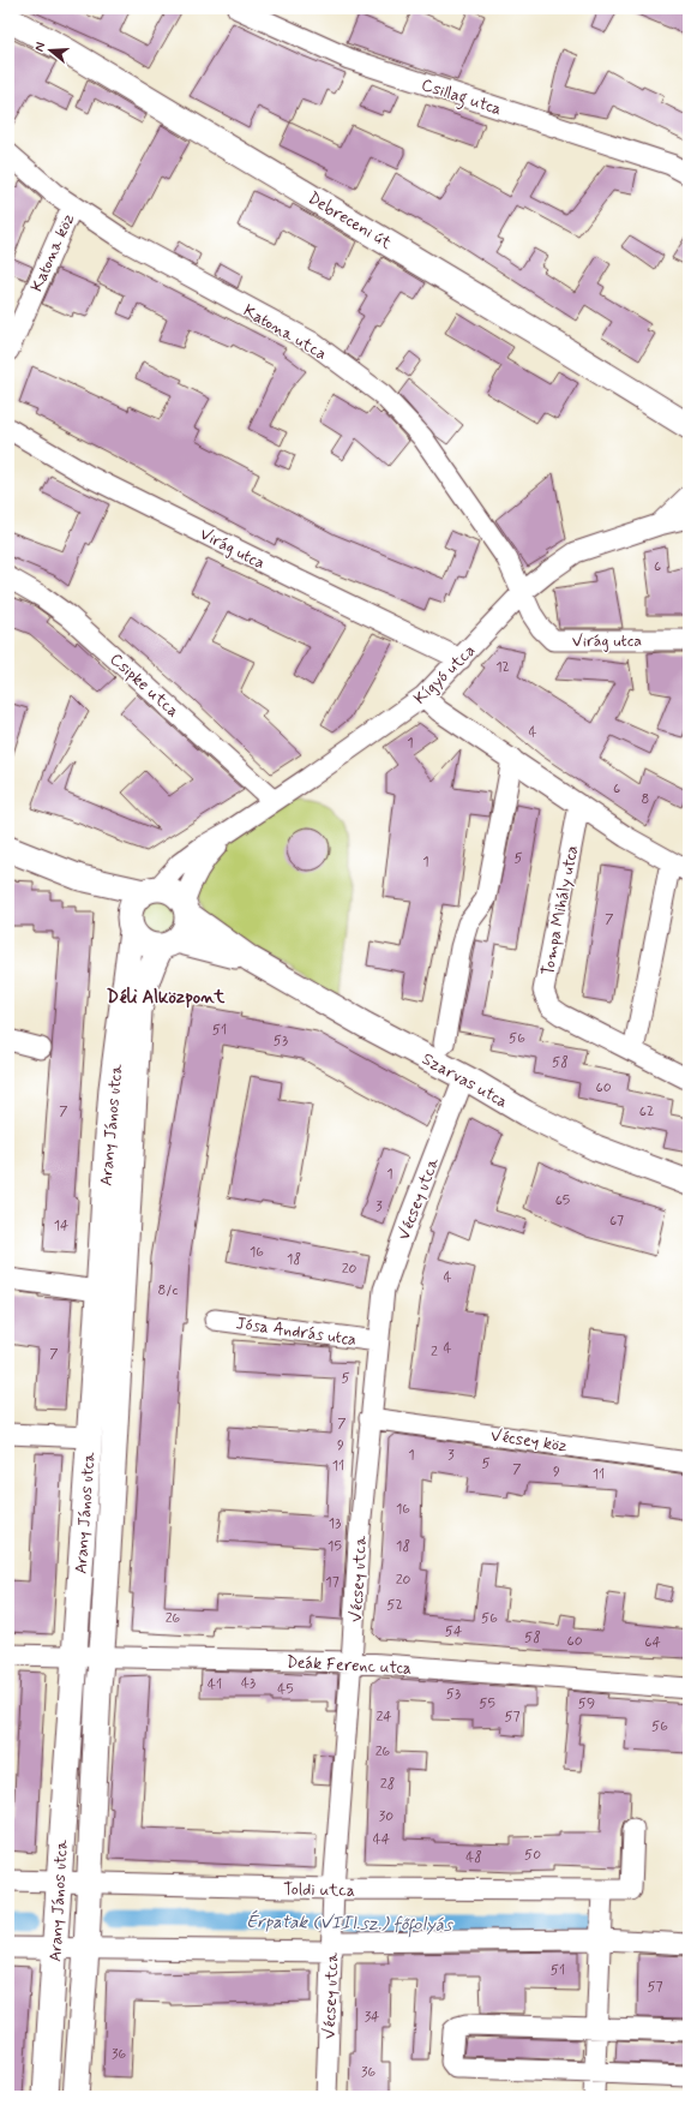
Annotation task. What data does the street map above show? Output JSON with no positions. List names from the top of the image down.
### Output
{
  "streets": {
    "street": [
      "Csillag utca",
      "Debreceni út",
      "Katona köz",
      "Katona utca",
      "Virág utca",
      "Kígyó utca",
      "Csipke utca",
      "Tompa Mihály utca",
      "Szarvas utca",
      "Arany János utca",
      "Vécsey utca",
      "Jósa András utca",
      "Vécsey köz",
      "Deák Ferenc utca",
      "Toldi utca"
    ]
  },
  "crossings": [
    ["Katona köz", "Katona utca"],
    ["Katona utca", "Virág utca"],
    ["Katona utca", "Kígyó utca"],
    ["Virág utca", "Kígyó utca"],
    ["Kígyó utca", "Csipke utca"],
    ["Kígyó utca", "Szarvas utca"],
    ["Kígyó utca", "Arany János utca"],
    ["Szarvas utca", "Arany János utca"],
    ["Szarvas utca", "Vécsey utca"],
    ["Arany János utca", "Deák Ferenc utca"],
    ["Arany János utca", "Toldi utca"],
    ["Vécsey utca", "Jósa András utca"],
    ["Vécsey utca", "Vécsey köz"],
    ["Vécsey utca", "Deák Ferenc utca"],
    ["Vécsey utca", "Toldi utca"]
  ],
  "districts": ["Déli Alközpont"],
  "water": ["Érpatak (VIII.sz.) főfolyás"],
  "house_numbers": [
    "6",
    "12",
    "4",
    "1",
    "6",
    "8",
    "5",
    "1",
    "7",
    "51",
    "56",
    "53",
    "58",
    "60",
    "7",
    "62",
    "1",
    "65",
    "3",
    "67",
    "14",
    "16",
    "18",
    "20",
    "4",
    "8/c",
    "4",
    "2",
    "7",
    "5",
    "7",
    "9",
    "1",
    "3",
    "5",
    "11",
    "7",
    "9",
    "11",
    "16",
    "13",
    "15",
    "18",
    "20",
    "17",
    "52",
    "26",
    "56",
    "54",
    "58",
    "60",
    "64",
    "43",
    "41",
    "45",
    "53",
    "55",
    "59",
    "24",
    "57",
    "56",
    "26",
    "28",
    "30",
    "44",
    "50",
    "48",
    "51",
    "57",
    "34",
    "36",
    "36"
  ],
  "north": "left"
}
